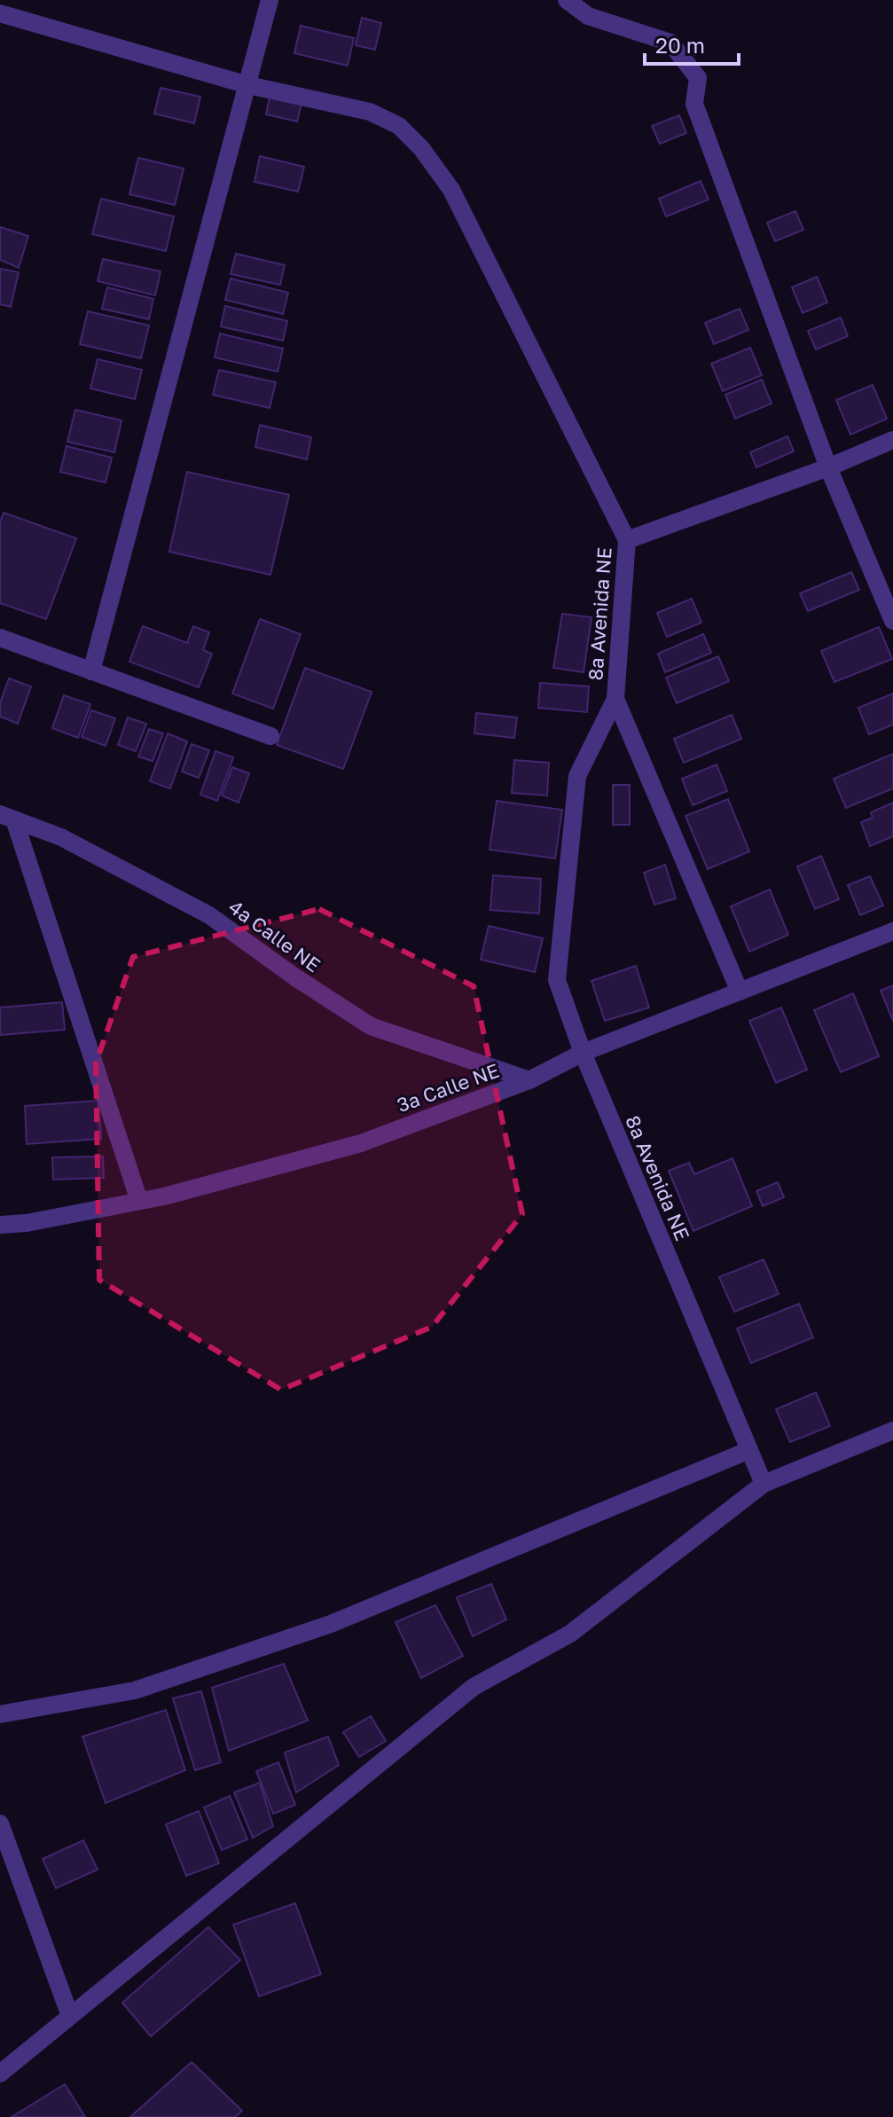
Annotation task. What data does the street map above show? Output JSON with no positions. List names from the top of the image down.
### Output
{
  "streets": {
    "street": ["8a Avenida NE", "4a Calle NE", "3a Calle NE"]
  },
  "crossings": [
    ["8a Avenida NE", "3a Calle NE"],
    ["4a Calle NE", "3a Calle NE"]
  ],
  "scale_bar": "20 m"
}
